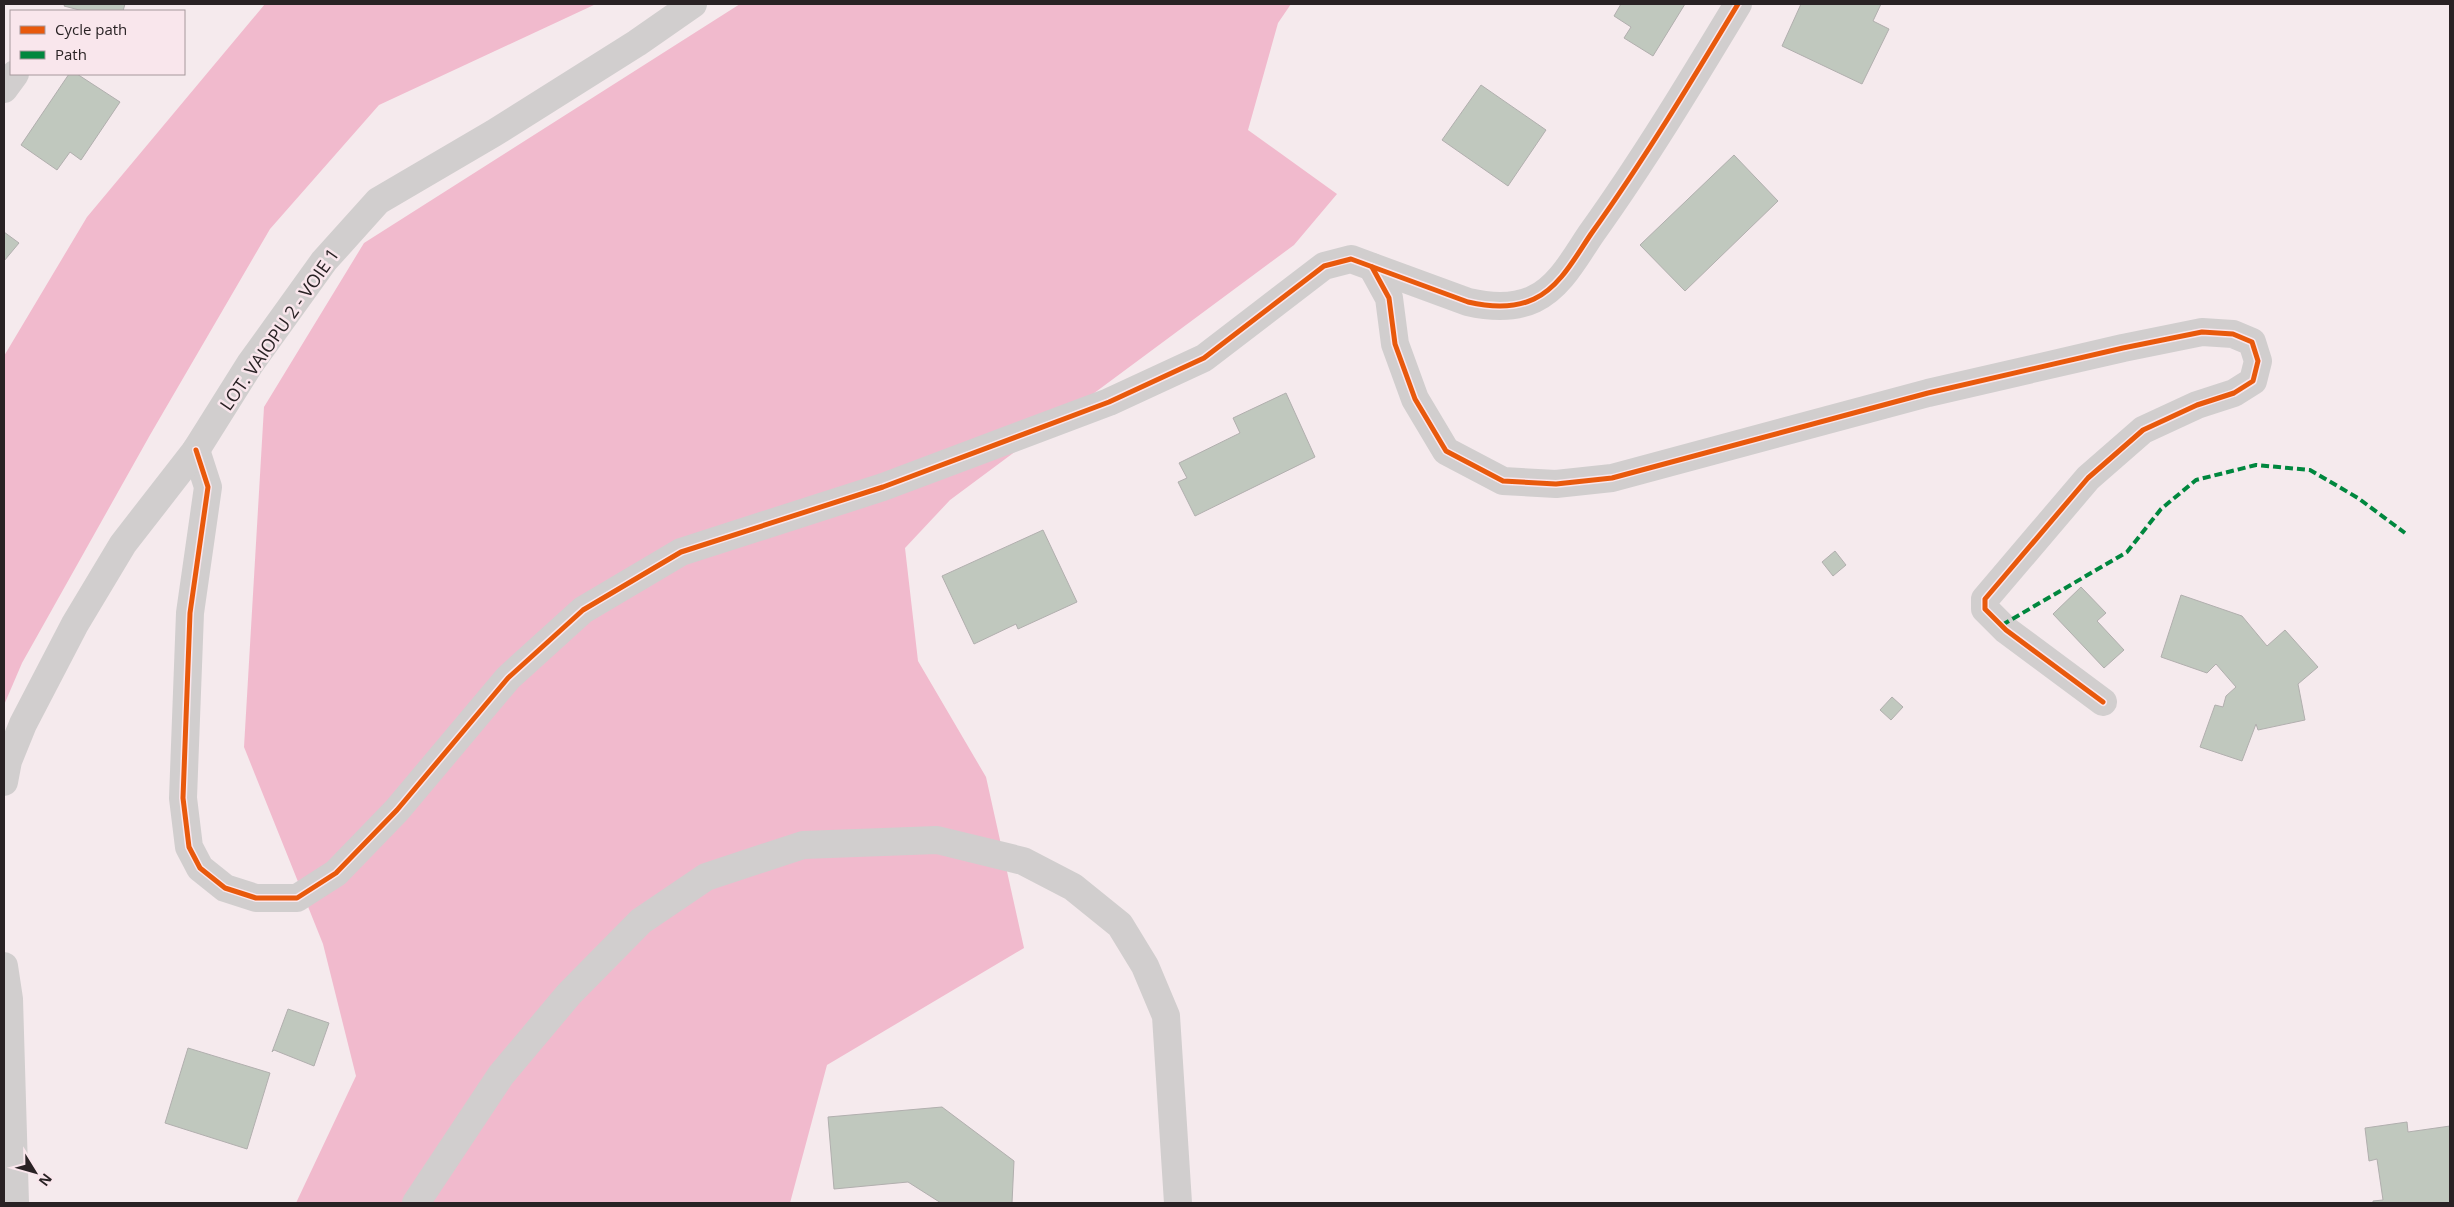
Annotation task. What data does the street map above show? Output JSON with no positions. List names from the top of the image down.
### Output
{
  "streets": {
    "street": ["LOT. VAIOPU 2 - VOIE 1"]
  },
  "legend": ["Cycle path", "Path"],
  "north": "bottom right"
}
